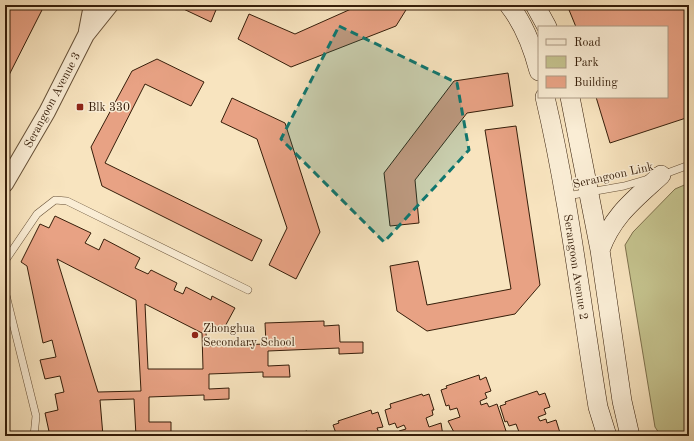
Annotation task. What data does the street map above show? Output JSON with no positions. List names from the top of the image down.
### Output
{
  "streets": {
    "main road": ["Serangoon Avenue 2"],
    "street": ["Serangoon Avenue 3"],
    "lane": ["Serangoon Link"]
  },
  "crossings": [
    ["Serangoon Link", "Serangoon Avenue 2"]
  ],
  "places": {
    "transit": ["Blk 330"],
    "other": ["Zhonghua Secondary School"]
  },
  "legend": ["Road", "Park", "Building"]
}
